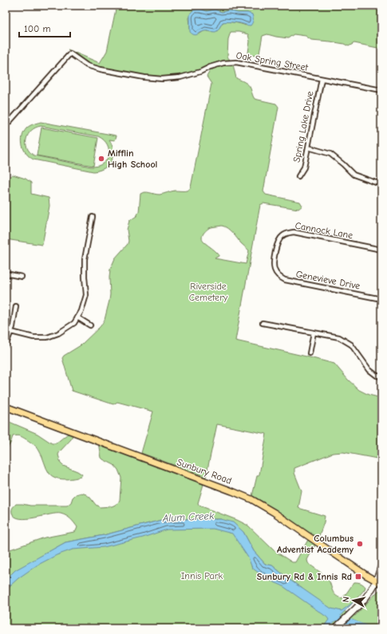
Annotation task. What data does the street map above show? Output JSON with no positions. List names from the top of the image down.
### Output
{
  "streets": {
    "main road": ["Sunbury Road"],
    "street": [
      "Oak Spring Street",
      "Spring Lake Drive",
      "Cannock Lane",
      "Genevieve Drive"
    ]
  },
  "crossings": [
    ["Oak Spring Street", "Spring Lake Drive"],
    ["Cannock Lane", "Genevieve Drive"]
  ],
  "water": ["Alum Creek"],
  "parks": ["Riverside Cemetery", "Innis Park"],
  "places": {
    "other": ["Mifflin High School", "Columbus Adventist Academy"],
    "transit": ["Sunbury Rd & Innis Rd"]
  },
  "scale_bar": "100 m",
  "north": "left"
}
